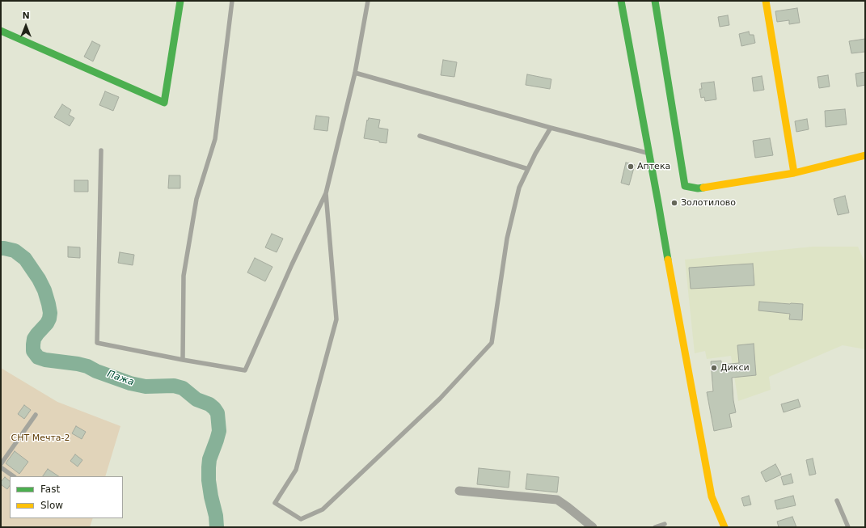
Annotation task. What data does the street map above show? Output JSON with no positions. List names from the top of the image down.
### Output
{
  "water": ["Пажа"],
  "parks": ["СНТ Мечта-2"],
  "places": ["Аптека", "Золотилово", "Дикси"],
  "legend": ["Fast", "Slow"],
  "north": "top"
}
